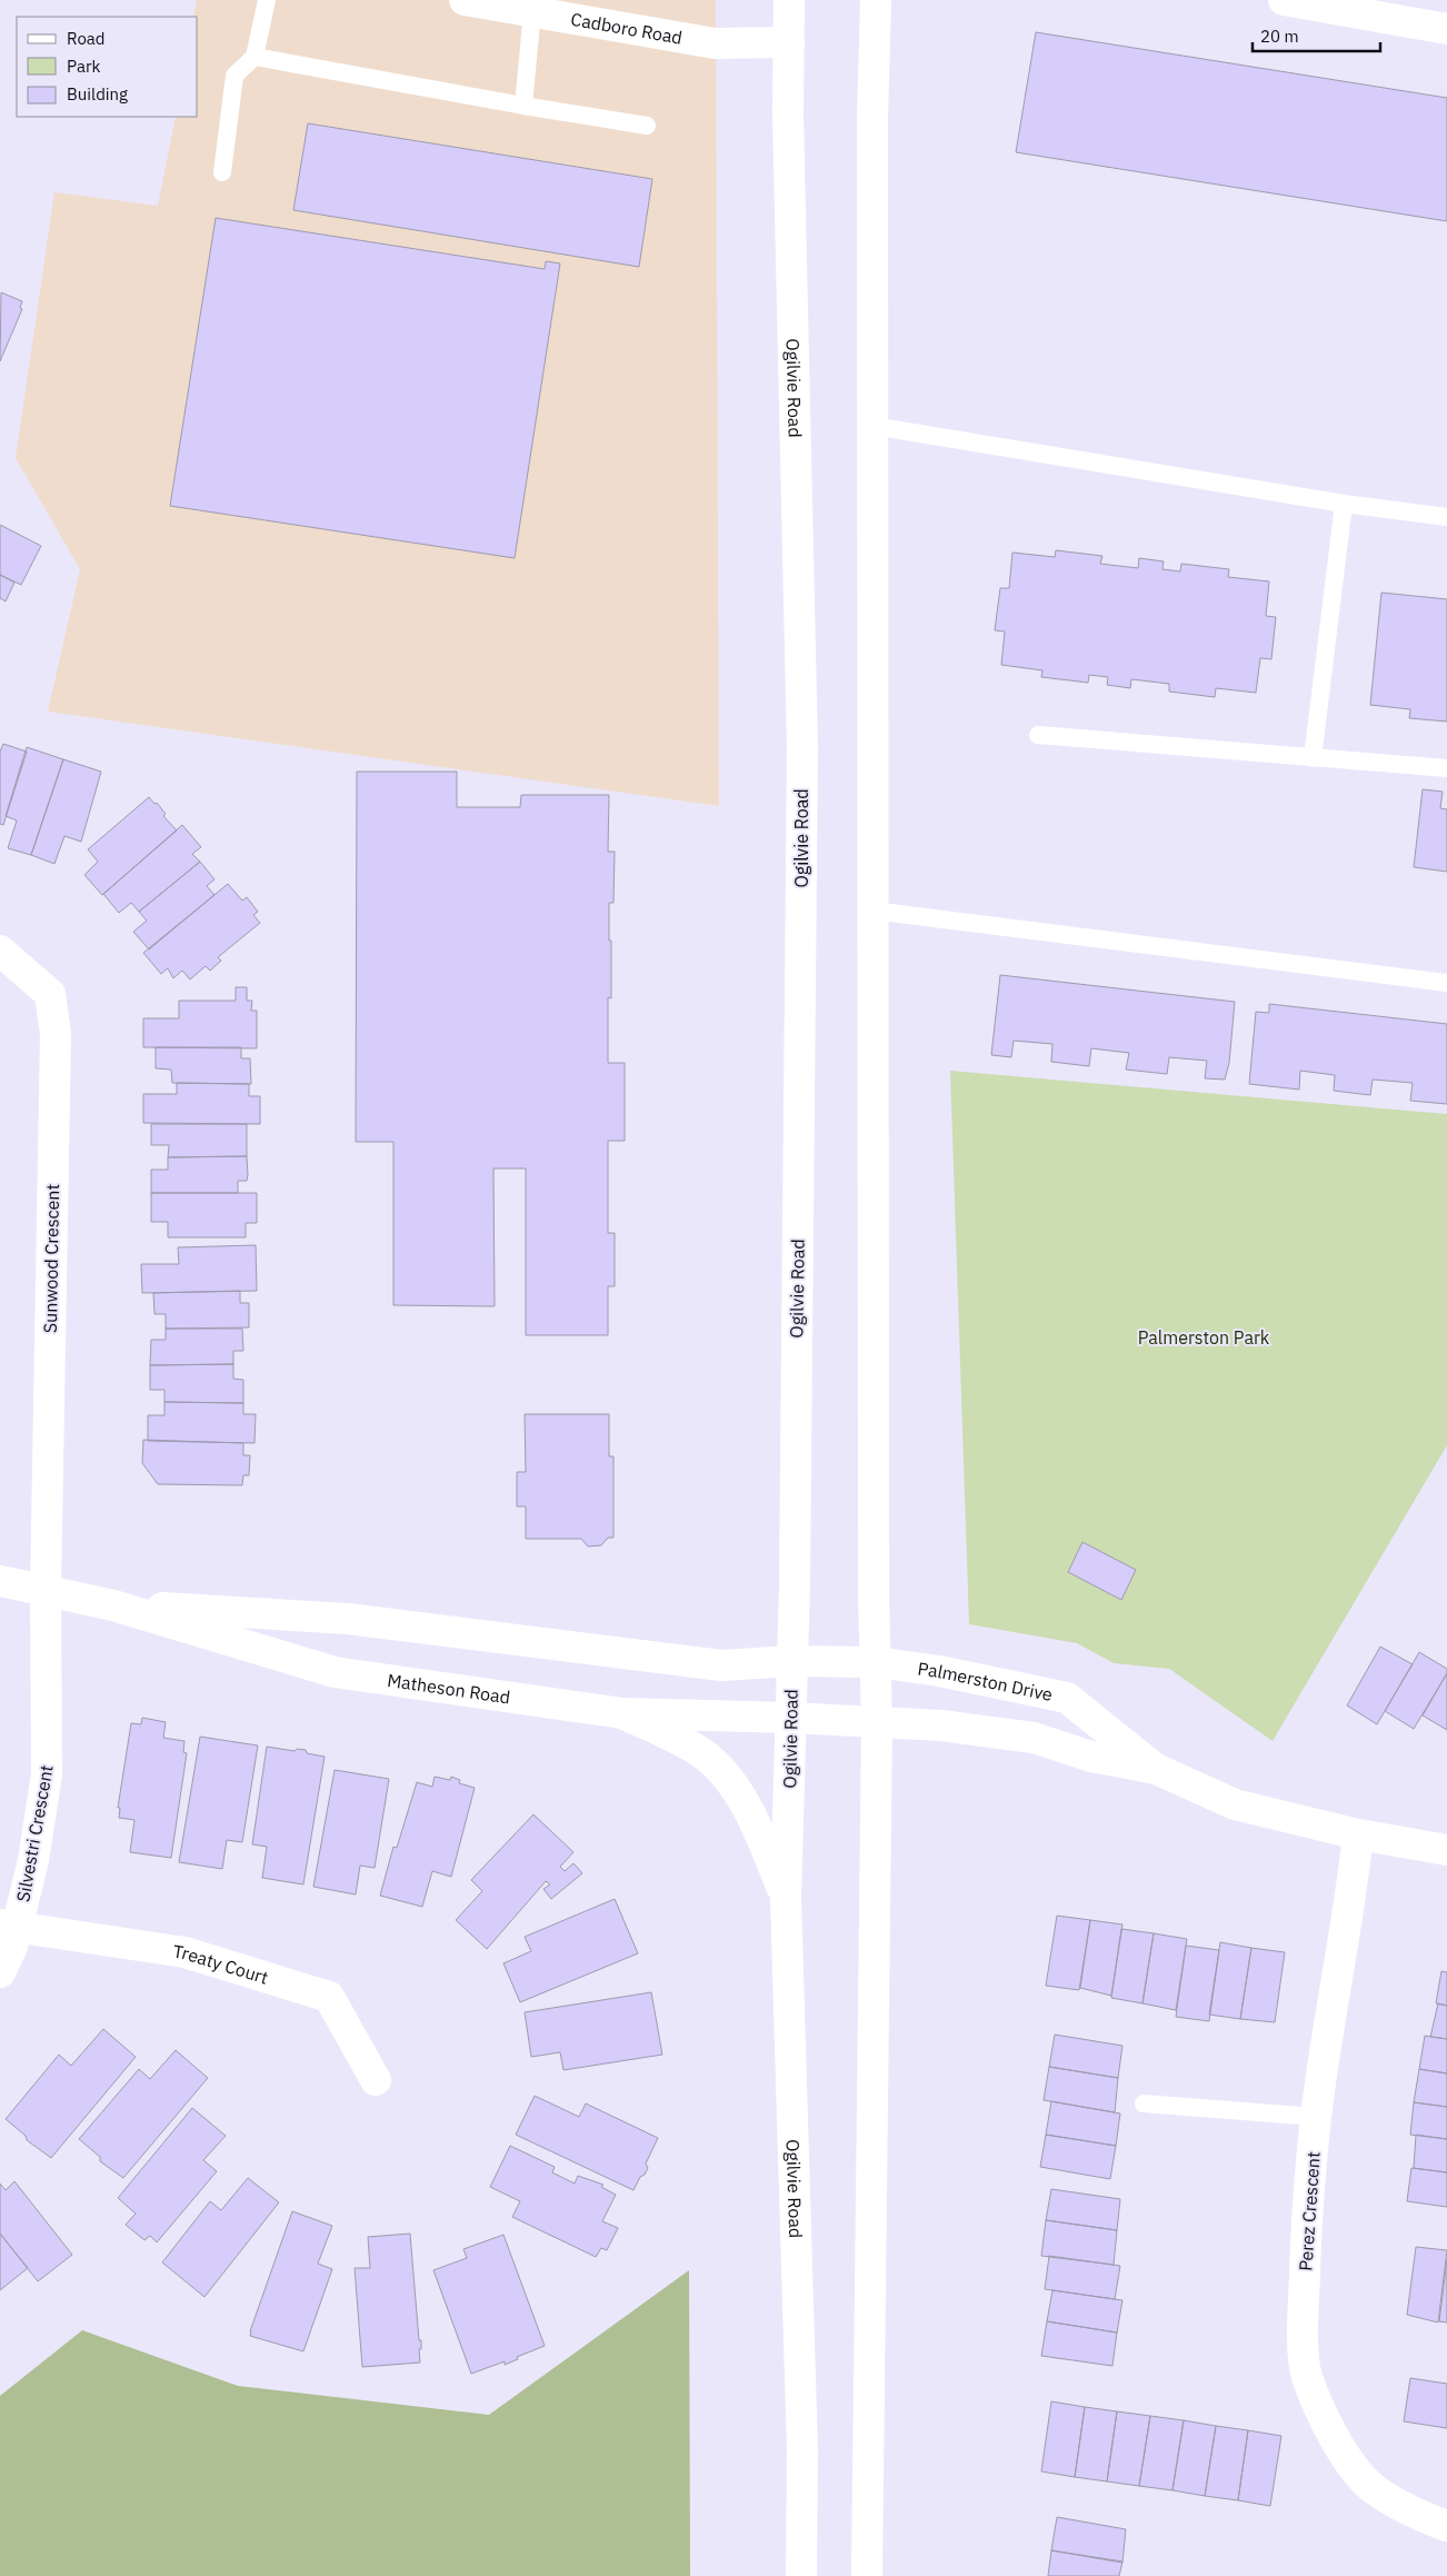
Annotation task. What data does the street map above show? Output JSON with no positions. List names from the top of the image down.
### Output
{
  "streets": {
    "main road": [
      "Cadboro Road",
      "Ogilvie Road",
      "Sunwood Crescent",
      "Palmerston Drive",
      "Matheson Road",
      "Silvestri Crescent",
      "Treaty Court",
      "Perez Crescent"
    ]
  },
  "crossings": [
    ["Cadboro Road", "Ogilvie Road"],
    ["Ogilvie Road", "Palmerston Drive"],
    ["Ogilvie Road", "Matheson Road"],
    ["Sunwood Crescent", "Matheson Road"],
    ["Sunwood Crescent", "Silvestri Crescent"],
    ["Palmerston Drive", "Matheson Road"],
    ["Palmerston Drive", "Perez Crescent"],
    ["Matheson Road", "Silvestri Crescent"],
    ["Silvestri Crescent", "Treaty Court"]
  ],
  "parks": ["Palmerston Park"],
  "legend": ["Road", "Park", "Building"],
  "scale_bar": "20 m"
}
